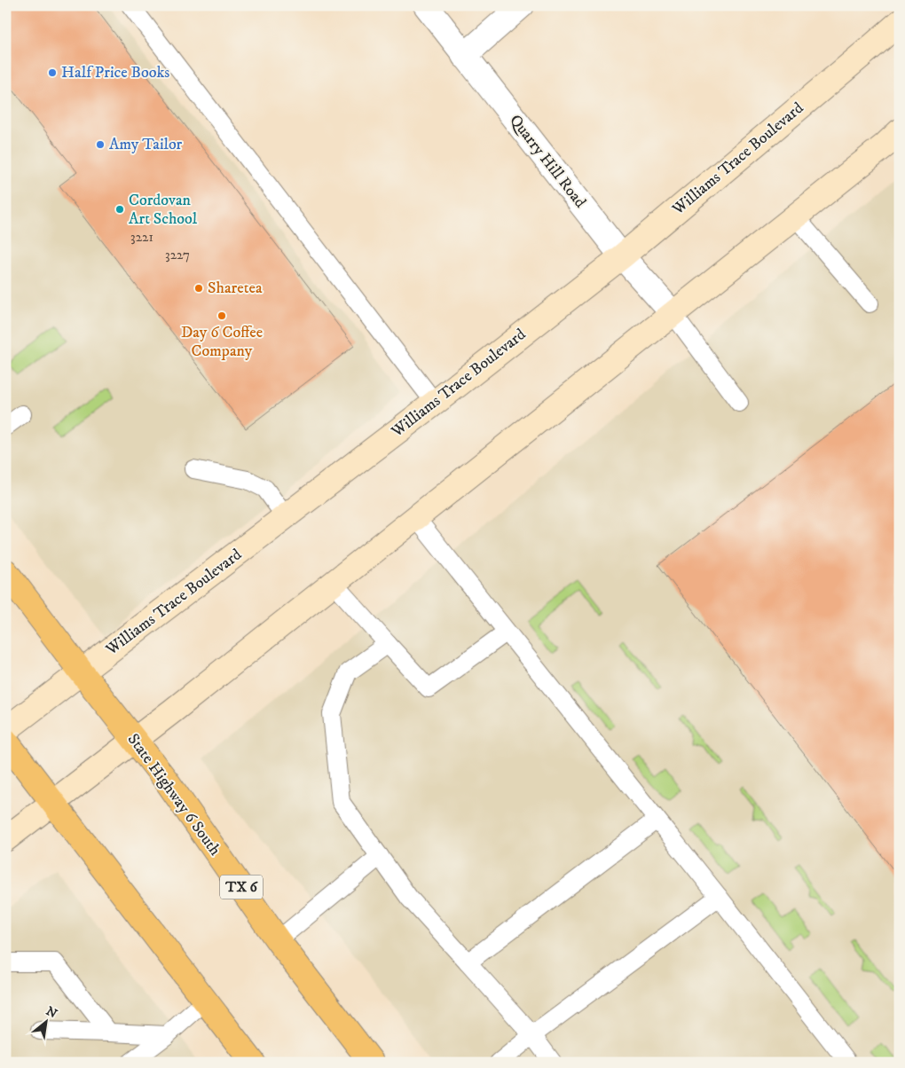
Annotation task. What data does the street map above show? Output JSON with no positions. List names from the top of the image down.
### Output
{
  "streets": {
    "main road": ["Williams Trace Boulevard", "State Highway 6 South", "TX 6"],
    "street": ["Quarry Hill Road"]
  },
  "crossings": [
    ["Williams Trace Boulevard", "Quarry Hill Road"],
    ["Williams Trace Boulevard", "State Highway 6 South"]
  ],
  "places": [
    "Half Price Books",
    "Amy Tailor",
    "Cordovan Art School",
    "Sharetea",
    "Day 6 Coffee Company"
  ],
  "house_numbers": ["3221", "3227"],
  "north": "top right"
}
